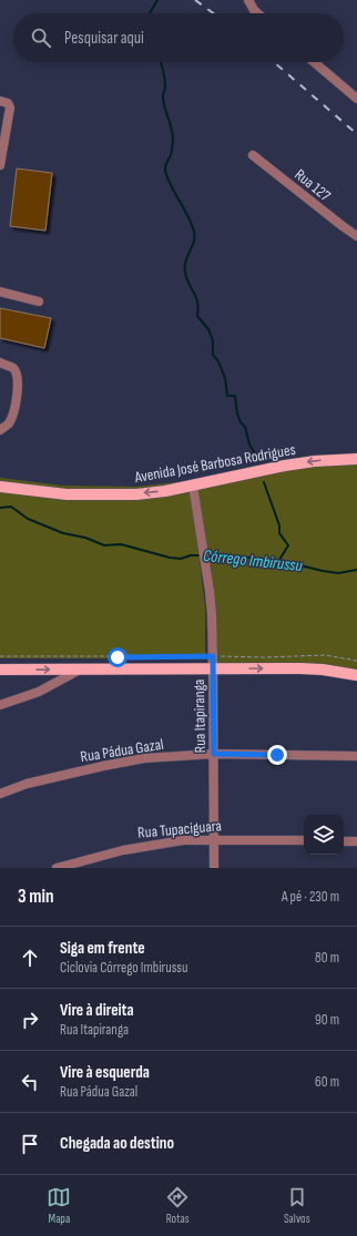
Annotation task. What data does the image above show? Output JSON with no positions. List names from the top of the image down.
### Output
{
  "streets": {
    "main road": ["Avenida José Barbosa Rodrigues"],
    "street": [
      "Rua 127",
      "Rua Itapiranga",
      "Rua Pádua Gazal",
      "Rua Tupaciguara"
    ]
  },
  "crossings": [
    ["Avenida José Barbosa Rodrigues", "Rua Itapiranga"],
    ["Rua Itapiranga", "Rua Pádua Gazal"],
    ["Rua Itapiranga", "Rua Tupaciguara"]
  ],
  "one_way": ["Avenida José Barbosa Rodrigues"],
  "water": ["Córrego Imbirussu"],
  "page": {
    "search": "Pesquisar aqui",
    "heading": ["3 min", "A pé · 230 m"],
    "list": [
      ["Siga em frente", "Ciclovia Córrego Imbirussu", "80 m"],
      ["Vire à direita", "Rua Itapiranga", "90 m"],
      ["Vire à esquerda", "Rua Pádua Gazal", "60 m"],
      "Chegada ao destino"
    ],
    "nav": ["Mapa", "Rotas", "Salvos"]
  }
}
